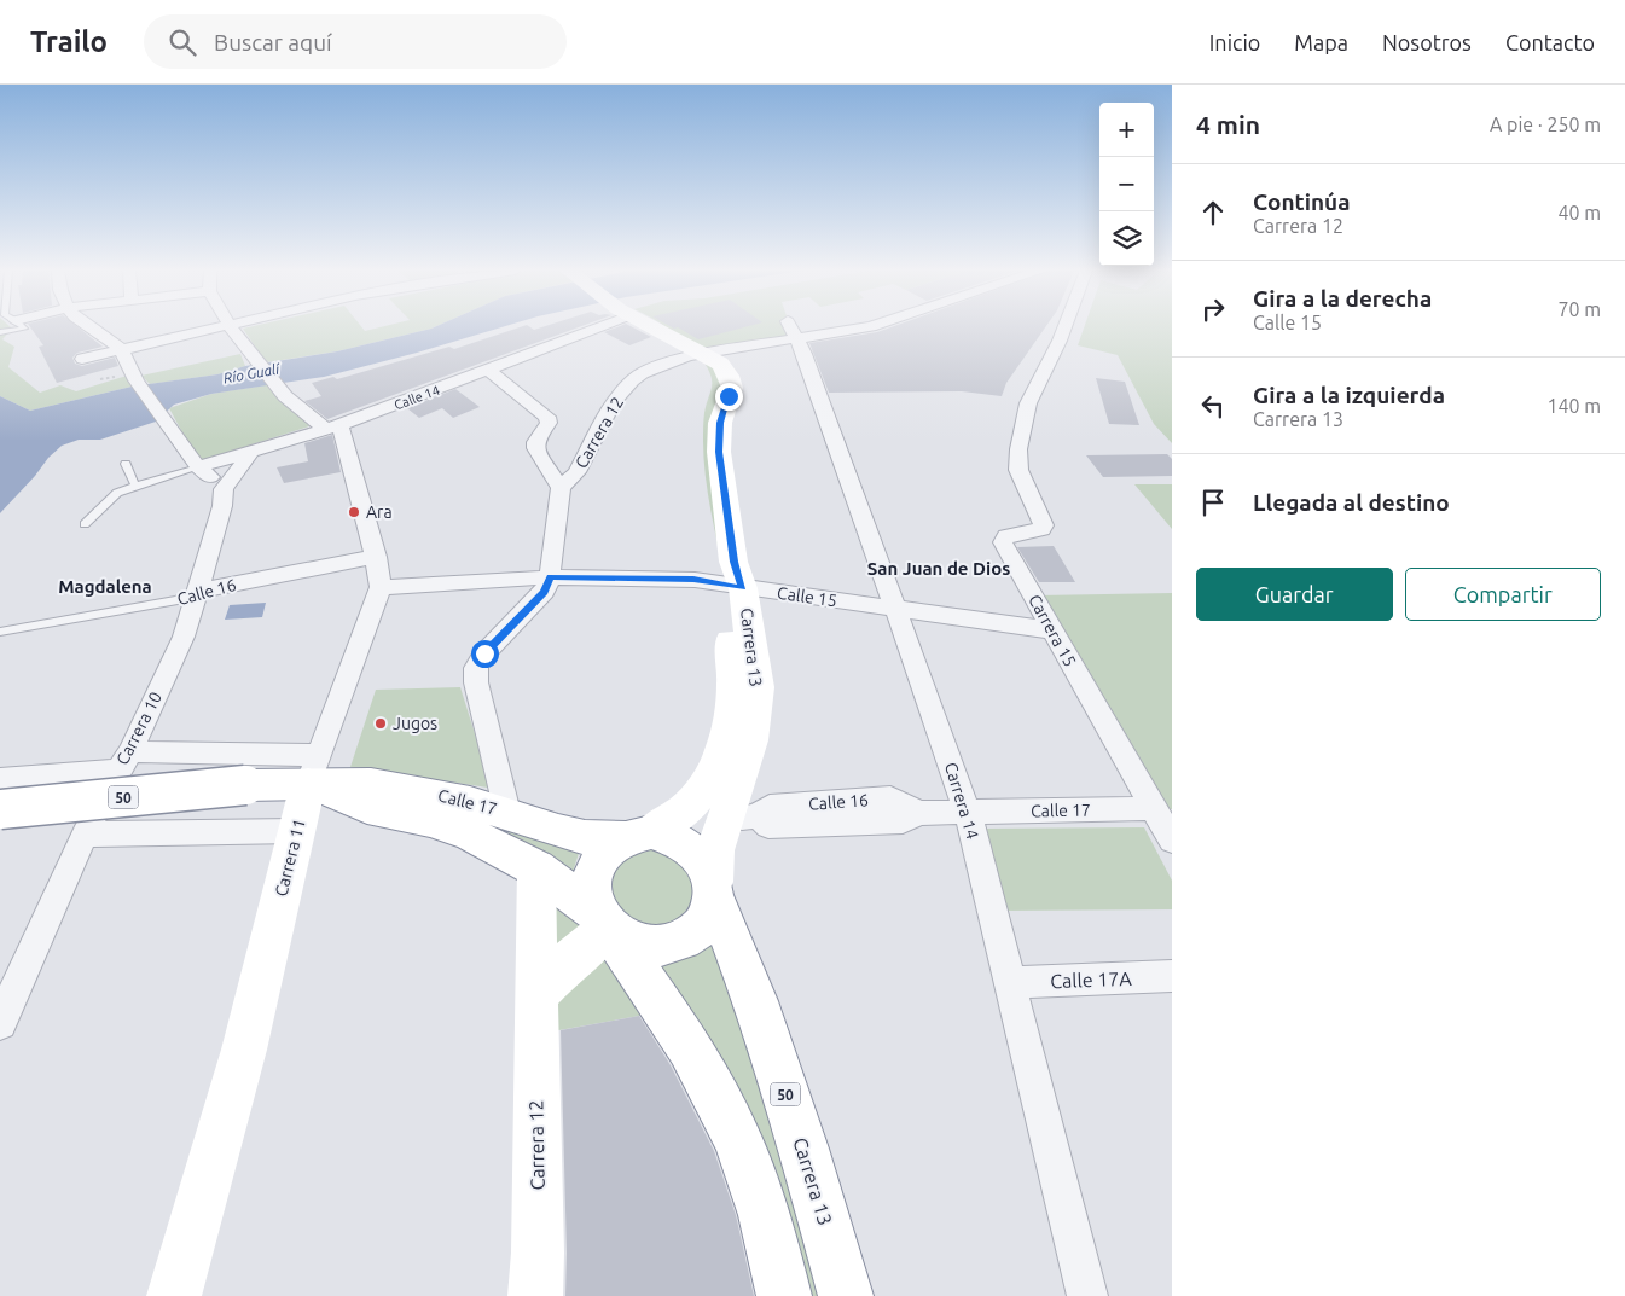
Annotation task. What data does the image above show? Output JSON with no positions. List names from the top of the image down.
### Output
{
  "streets": {
    "main road": [
      "Carrera 12",
      "Carrera 13",
      "50",
      "Calle 17",
      "Carrera 11"
    ],
    "street": [
      "Calle 14",
      "Calle 16",
      "Calle 15",
      "Carrera 15",
      "Carrera 10",
      "Carrera 14",
      "Calle 17A"
    ]
  },
  "crossings": [
    ["Calle 14", "Carrera 10"],
    ["Calle 14", "Carrera 11"],
    ["Carrera 12", "Carrera 13"],
    ["Carrera 12", "Calle 17"],
    ["Calle 16", "Carrera 13"],
    ["Calle 16", "Carrera 10"],
    ["Calle 16", "Carrera 14"],
    ["Calle 16", "Calle 17"],
    ["Calle 16", "Carrera 11"],
    ["Calle 15", "Carrera 15"],
    ["Calle 15", "Carrera 13"],
    ["Calle 15", "Carrera 14"],
    ["Calle 15", "Carrera 11"],
    ["Carrera 15", "Calle 17"],
    ["Carrera 13", "50"],
    ["Carrera 13", "Calle 17"],
    ["50", "Calle 17"],
    ["Carrera 14", "Calle 17"],
    ["Carrera 14", "Calle 17A"],
    ["Calle 17", "Carrera 11"]
  ],
  "districts": ["San Juan de Dios", "Magdalena"],
  "water": ["Río Gualí"],
  "places": ["Ara", "Jugos"],
  "page": {
    "header": "Trailo",
    "search": "Buscar aquí",
    "nav": [
      "Inicio",
      "Mapa",
      "Nosotros",
      "Contacto"
    ],
    "heading": ["4 min", "A pie · 250 m"],
    "map_buttons": ["+", "−"],
    "list": [
      ["Continúa", "Carrera 12", "40 m"],
      ["Gira a la derecha", "Calle 15", "70 m"],
      ["Gira a la izquierda", "Carrera 13", "140 m"],
      "Llegada al destino"
    ],
    "buttons": ["Guardar", "Compartir"]
  }
}
